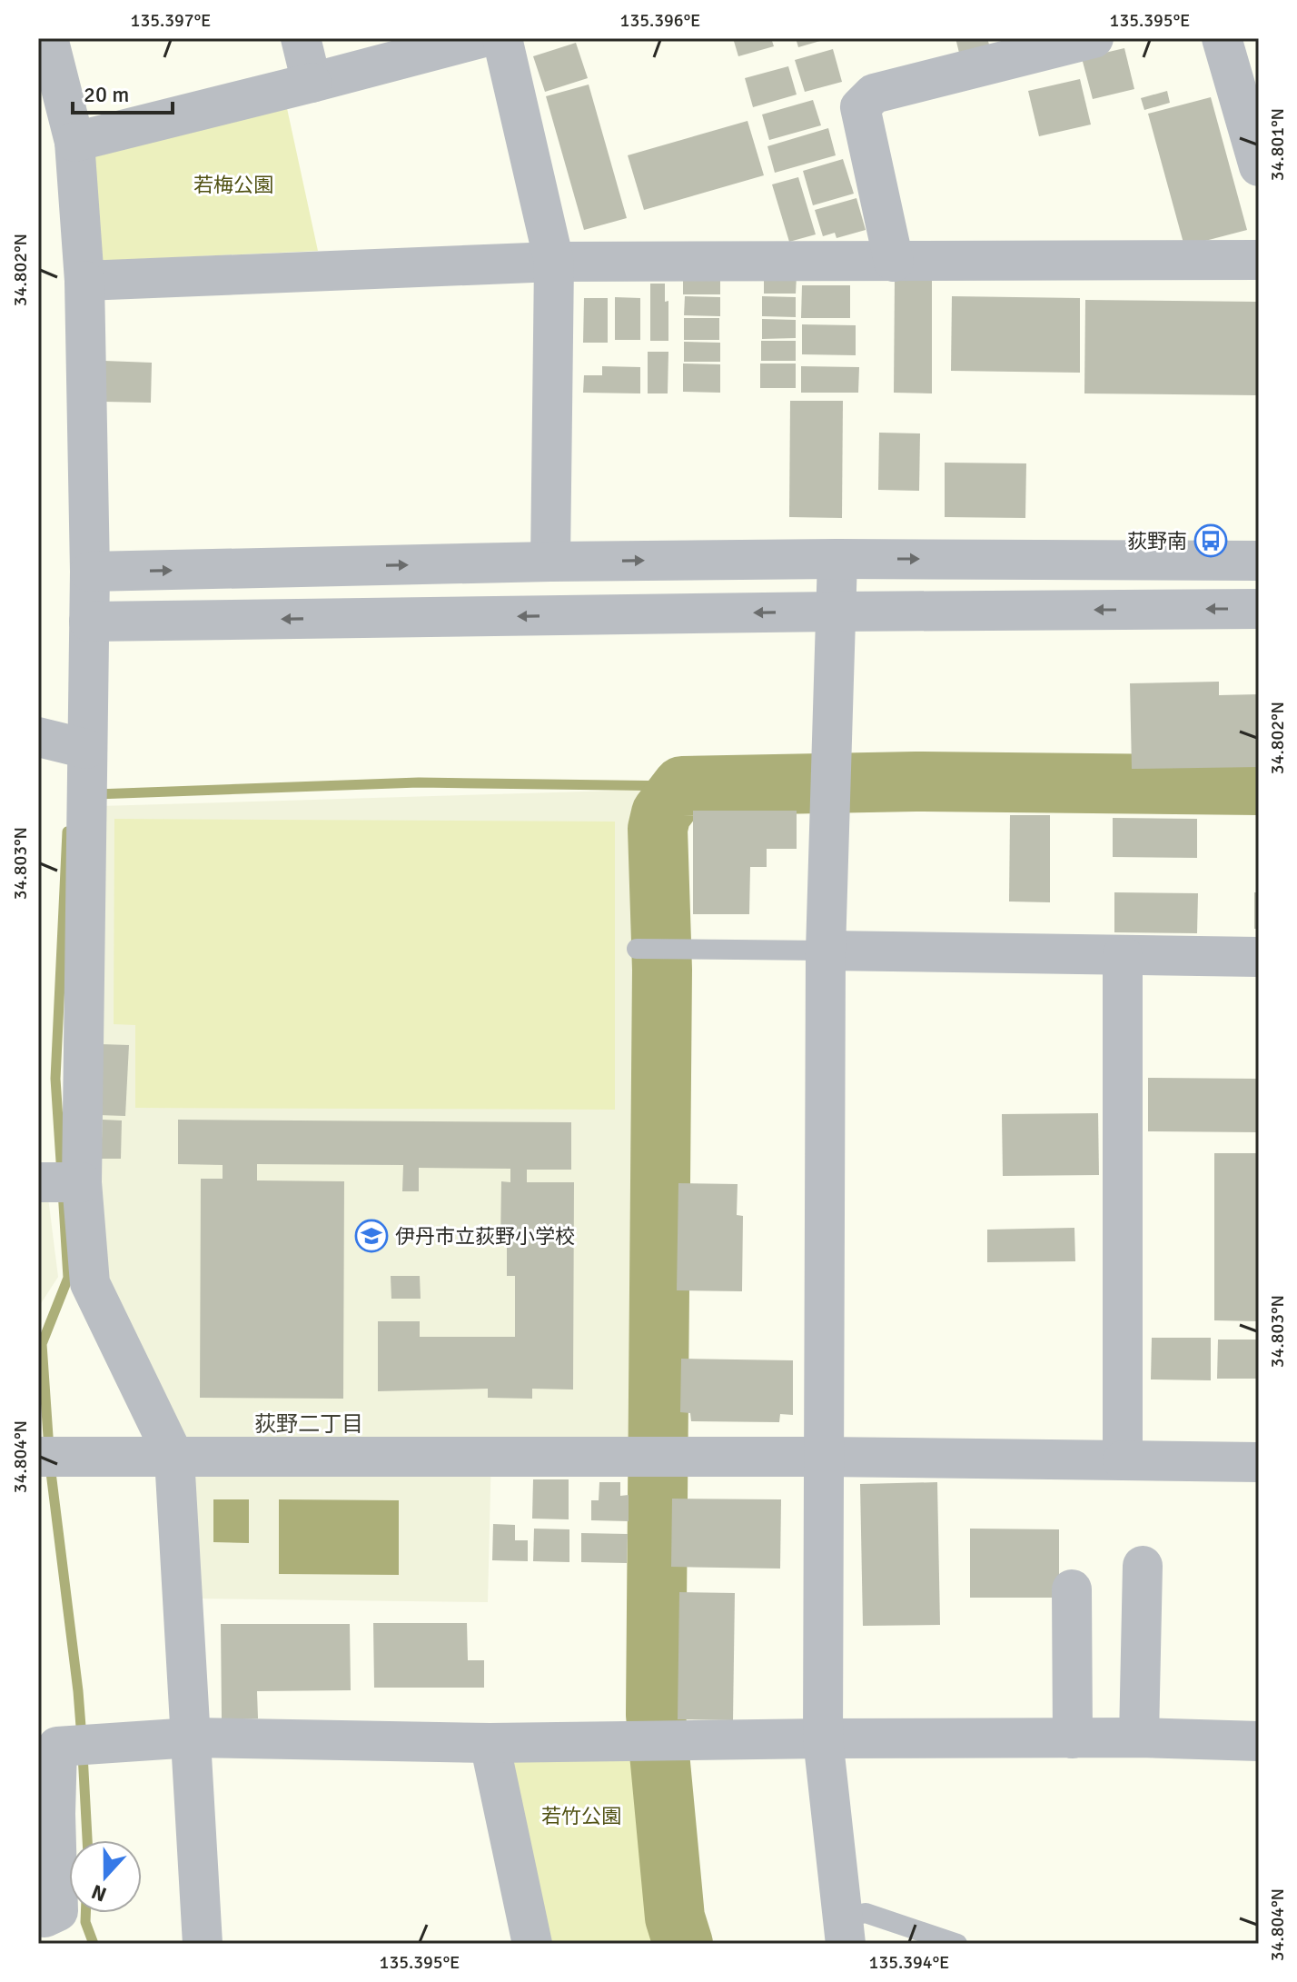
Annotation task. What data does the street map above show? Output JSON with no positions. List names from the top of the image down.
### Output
{
  "districts": ["荻野二丁目"],
  "parks": ["若梅公園", "若竹公園"],
  "places": {
    "bus stop": ["荻野南"],
    "school or university": ["伊丹市立荻野小学校"]
  },
  "scale_bar": "20 m",
  "north": "bottom",
  "coordinates": [
    "135.397°E",
    "135.396°E",
    "135.395°E",
    "34.801°N",
    "34.802°N",
    "34.803°N",
    "34.804°N",
    "135.394°E"
  ]
}
